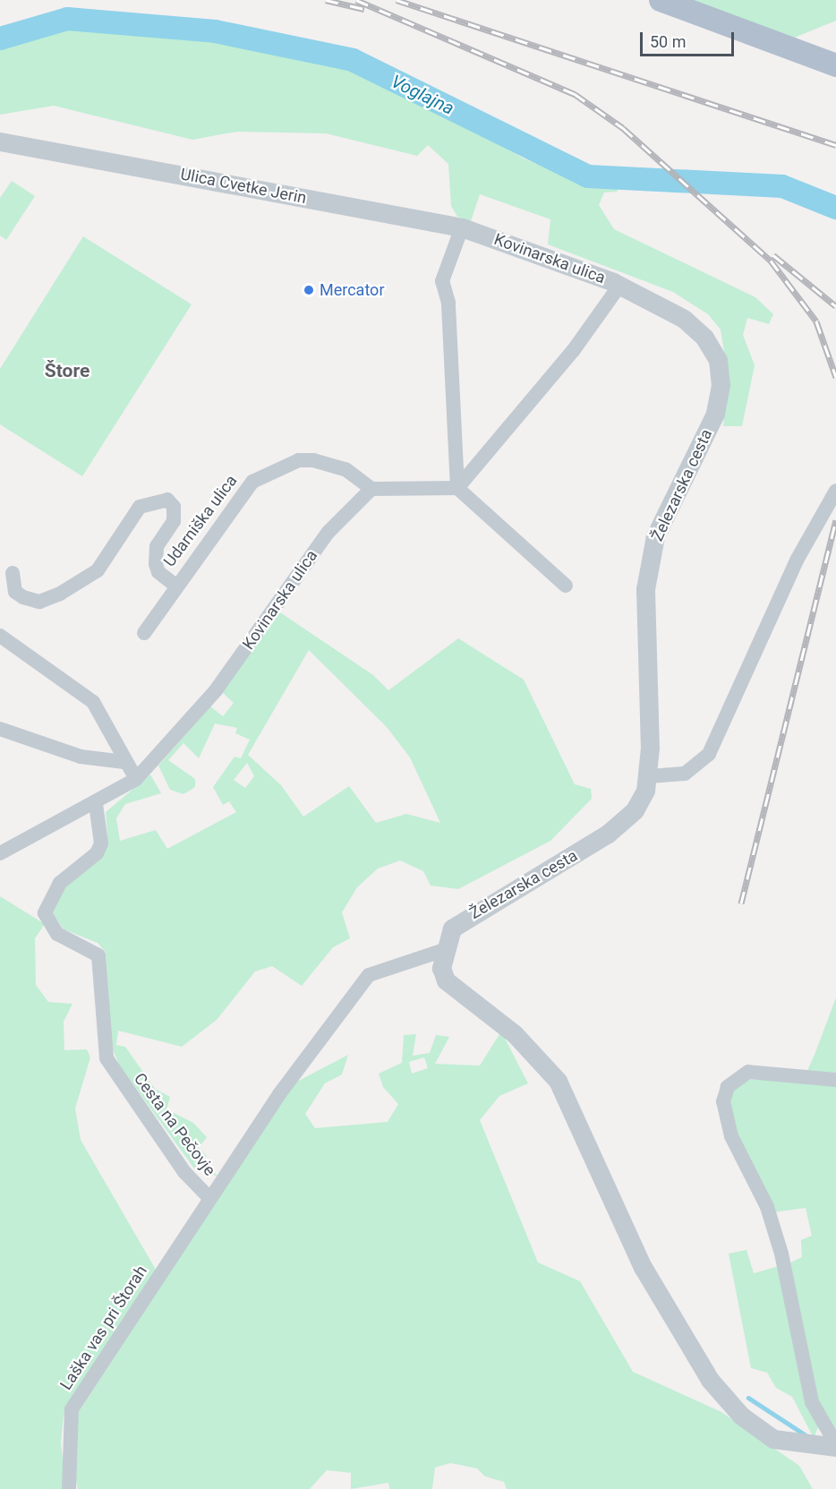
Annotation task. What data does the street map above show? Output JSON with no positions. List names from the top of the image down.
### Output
{
  "streets": {
    "street": [
      "Ulica Cvetke Jerin",
      "Kovinarska ulica",
      "Železarska cesta",
      "Udarniška ulica",
      "Cesta na Pečovje",
      "Laška vas pri Štorah"
    ]
  },
  "crossings": [
    ["Ulica Cvetke Jerin", "Kovinarska ulica"],
    ["Kovinarska ulica", "Železarska cesta"],
    ["Kovinarska ulica", "Udarniška ulica"],
    ["Kovinarska ulica", "Cesta na Pečovje"],
    ["Železarska cesta", "Cesta na Pečovje"],
    ["Cesta na Pečovje", "Laška vas pri Štorah"]
  ],
  "districts": ["Štore"],
  "water": ["Voglajna"],
  "places": ["Mercator"],
  "scale_bar": "50 m"
}
